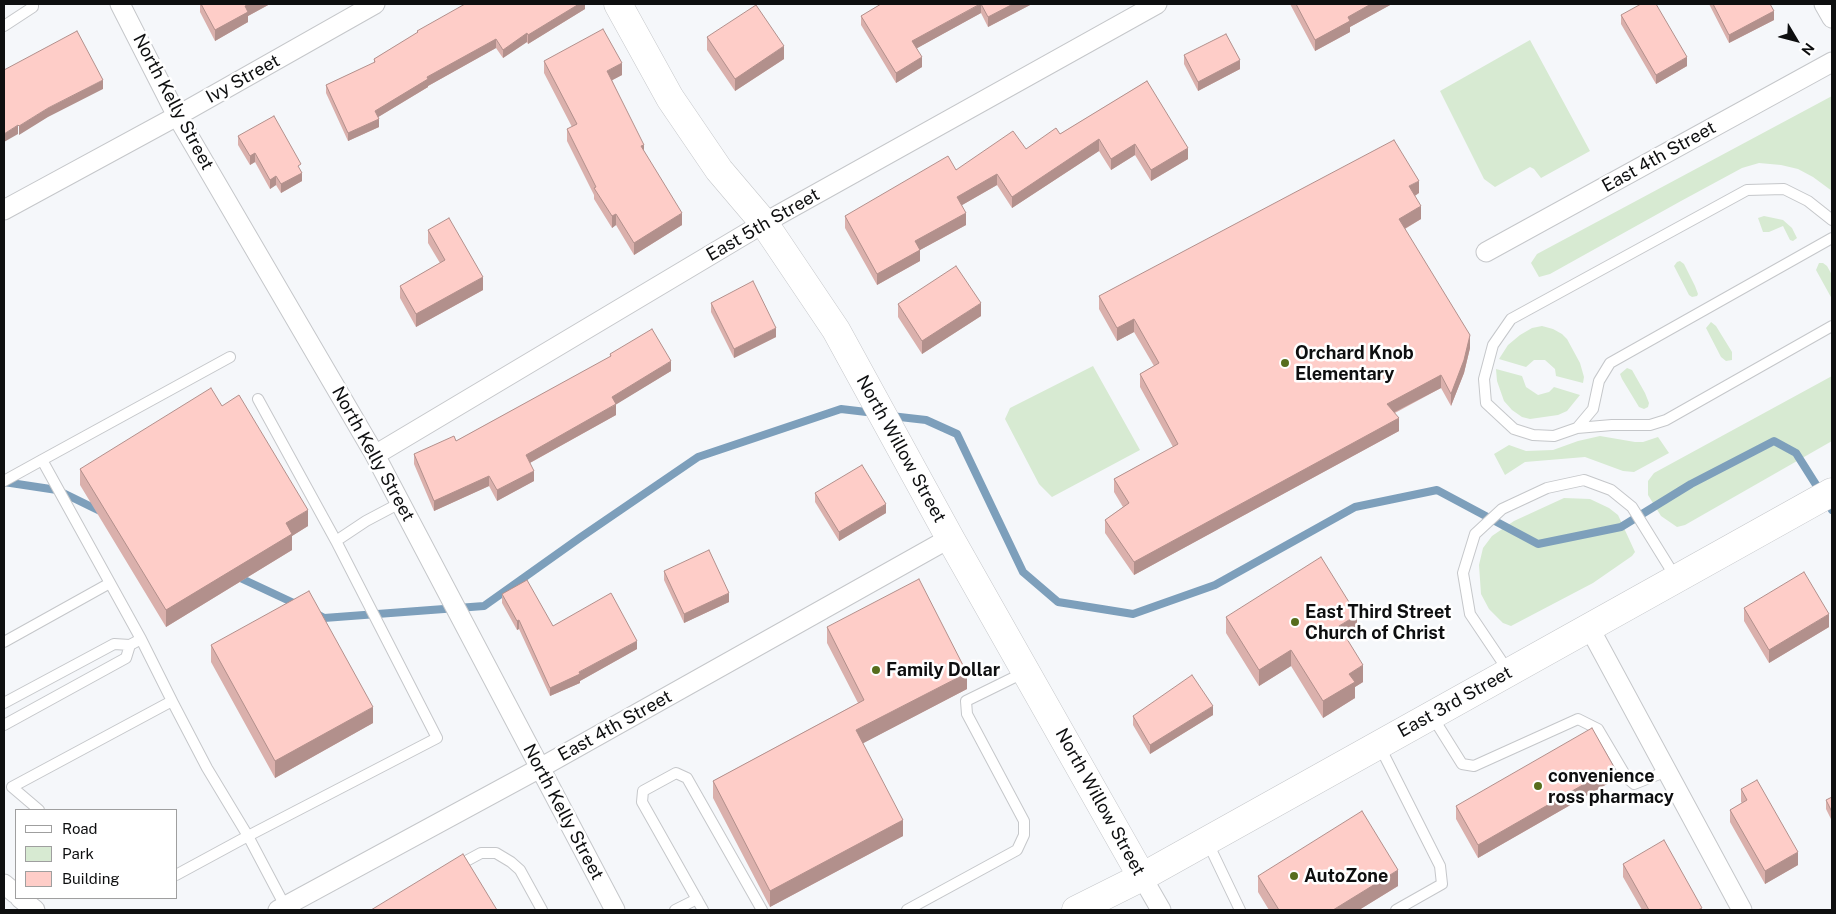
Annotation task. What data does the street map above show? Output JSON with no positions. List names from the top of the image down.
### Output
{
  "streets": {
    "main road": ["North Willow Street", "East 3rd Street"],
    "street": [
      "Ivy Street",
      "North Kelly Street",
      "East 4th Street",
      "East 5th Street"
    ]
  },
  "crossings": [
    ["Ivy Street", "North Kelly Street"],
    ["North Kelly Street", "East 4th Street"],
    ["North Kelly Street", "East 5th Street"],
    ["East 4th Street", "North Willow Street"],
    ["East 5th Street", "North Willow Street"],
    ["North Willow Street", "East 3rd Street"]
  ],
  "places": [
    "Orchard Knob Elementary",
    "East Third Street Church of Christ",
    "Family Dollar",
    "convenience ross pharmacy",
    "AutoZone"
  ],
  "legend": ["Road", "Park", "Building"],
  "north": "bottom right"
}
